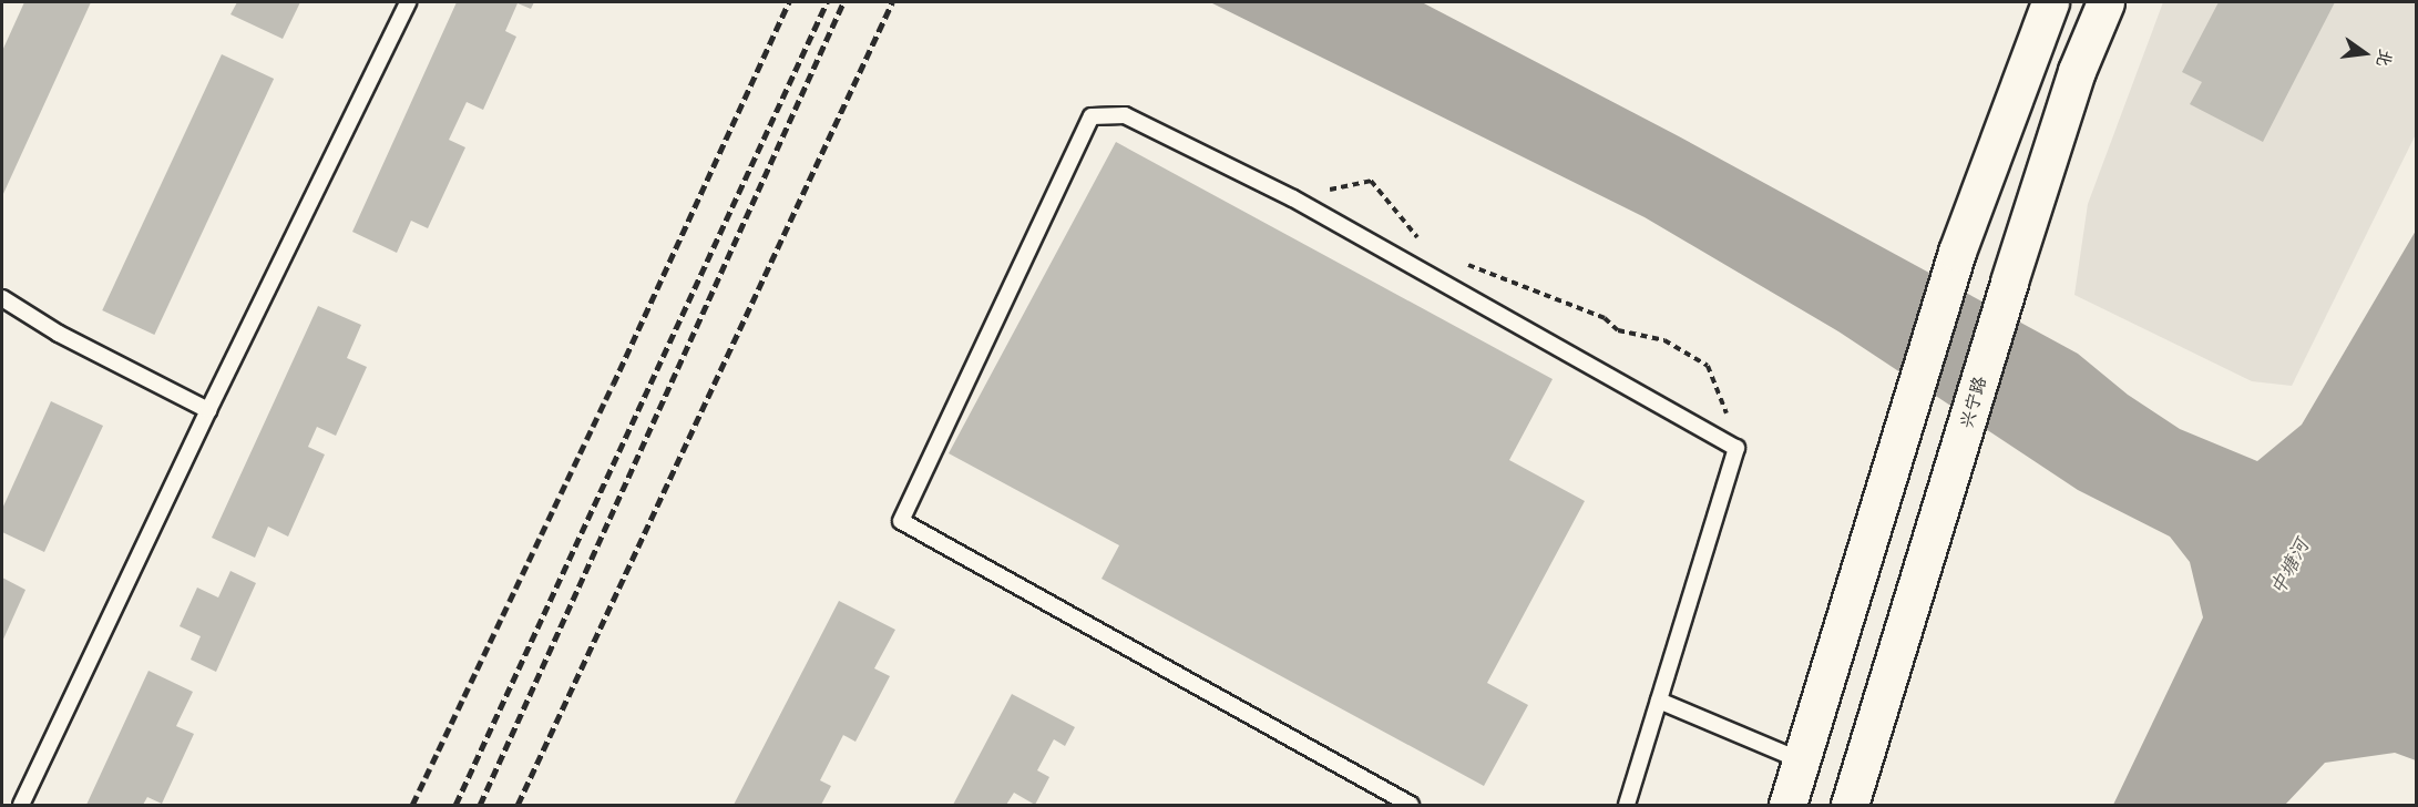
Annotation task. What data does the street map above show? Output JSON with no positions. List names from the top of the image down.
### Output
{
  "streets": {
    "main road": ["兴宁路"]
  },
  "water": ["中塘河"],
  "north": "right"
}
